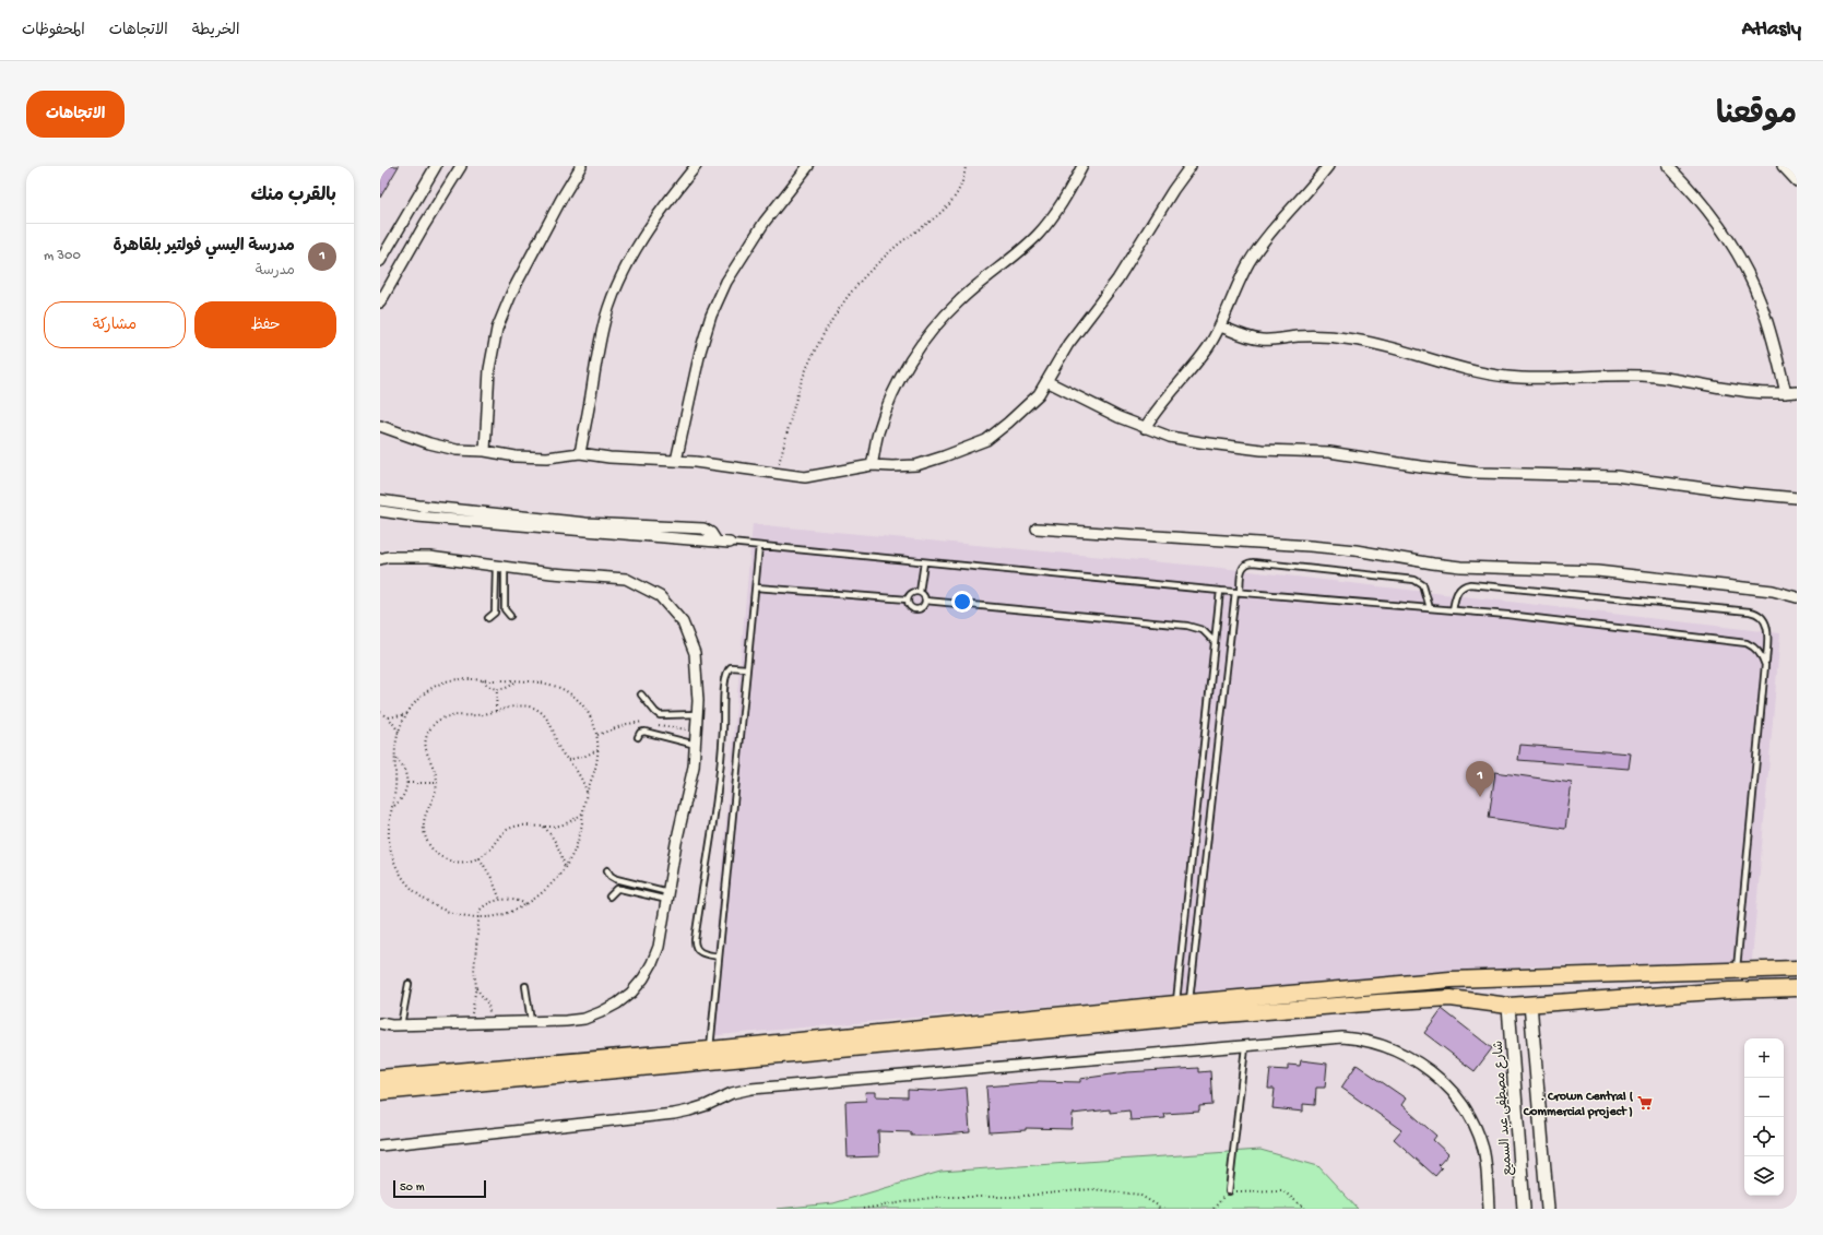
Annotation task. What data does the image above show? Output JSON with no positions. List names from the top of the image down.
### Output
{
  "streets": {
    "street": ["شارع مصطفى عبد السميع"]
  },
  "places": {
    "supermarket": [". Crown Central ( Commercial project )"]
  },
  "scale_bar": "50 m",
  "page": {
    "header": "Atlasly",
    "nav": ["الخريطة", "الاتجاهات", "المحفوظات"],
    "title": "موقعنا",
    "buttons": [
      "الاتجاهات",
      ["حفظ", "مشاركة"]
    ],
    "heading": "بالقرب منك",
    "list": [
      {
        "mark": "1",
        "name": "مدرسة اليسي فولتير بلقاهرة",
        "note": "مدرسة",
        "value": "300 m"
      }
    ],
    "pins": "1",
    "map_buttons": ["+", "−"],
    "scale": "50 m"
  }
}
